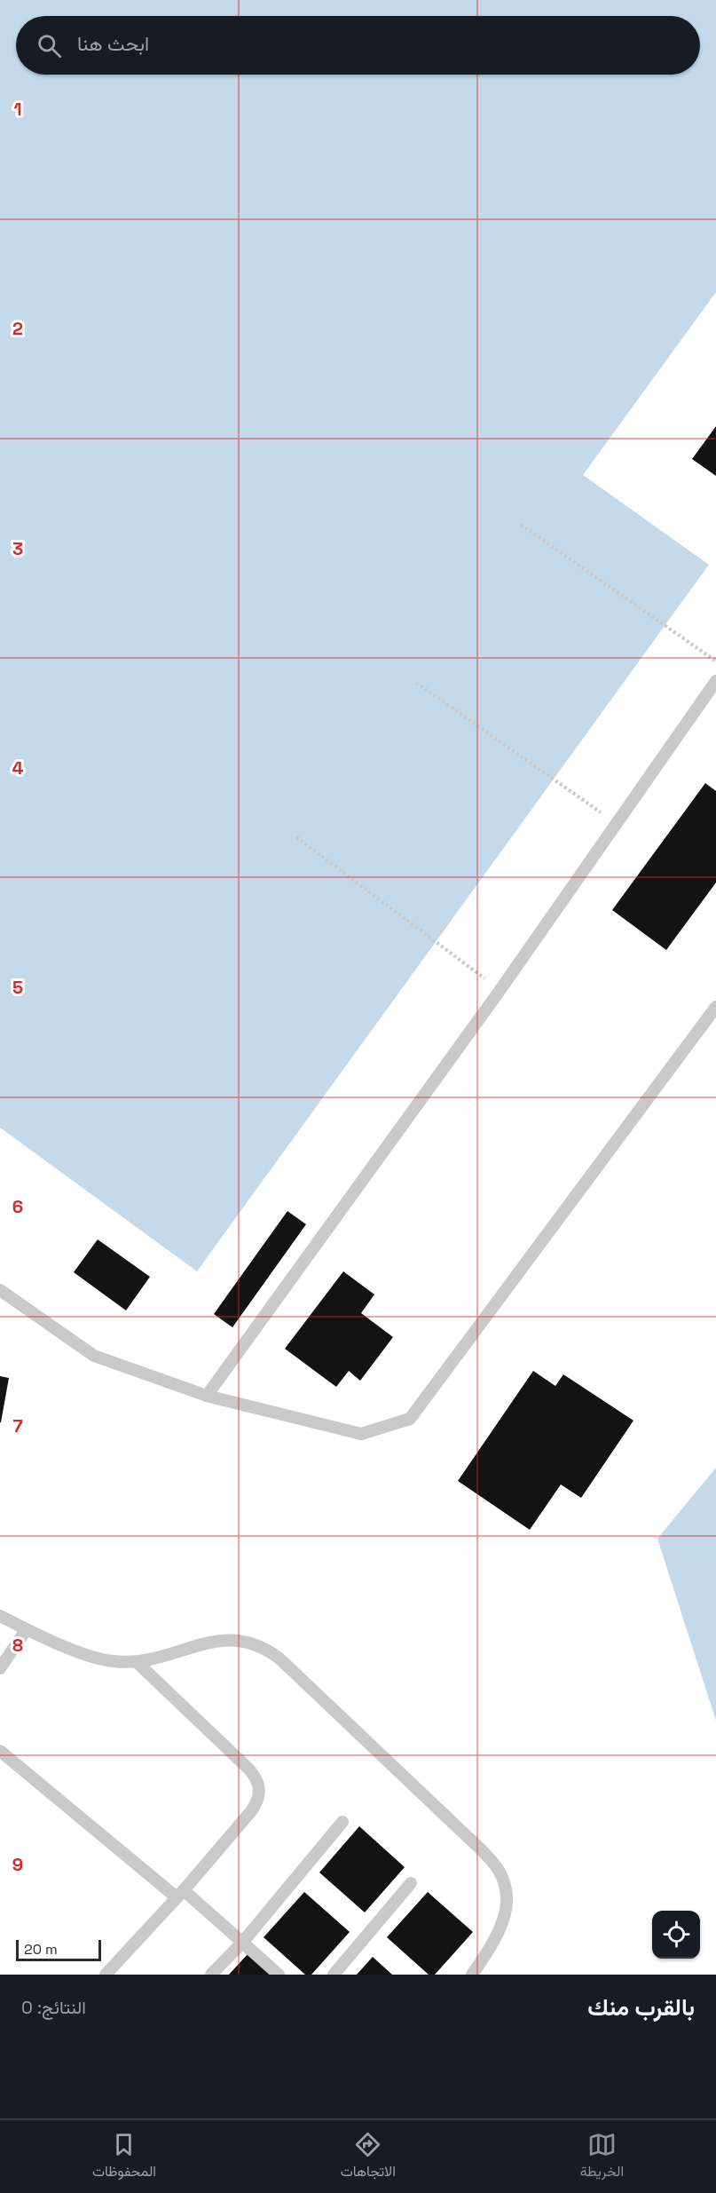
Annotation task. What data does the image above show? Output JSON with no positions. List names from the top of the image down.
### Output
{
  "scale_bar": "20 m",
  "page": {
    "search": "ابحث هنا",
    "scale": "20 m",
    "heading": ["بالقرب منك", "النتائج: 0"],
    "nav": ["الخريطة", "الاتجاهات", "المحفوظات"]
  },
  "grid": {
    "rows": [
      "1",
      "2",
      "3",
      "4",
      "5",
      "6",
      "7",
      "8",
      "9"
    ]
  }
}
